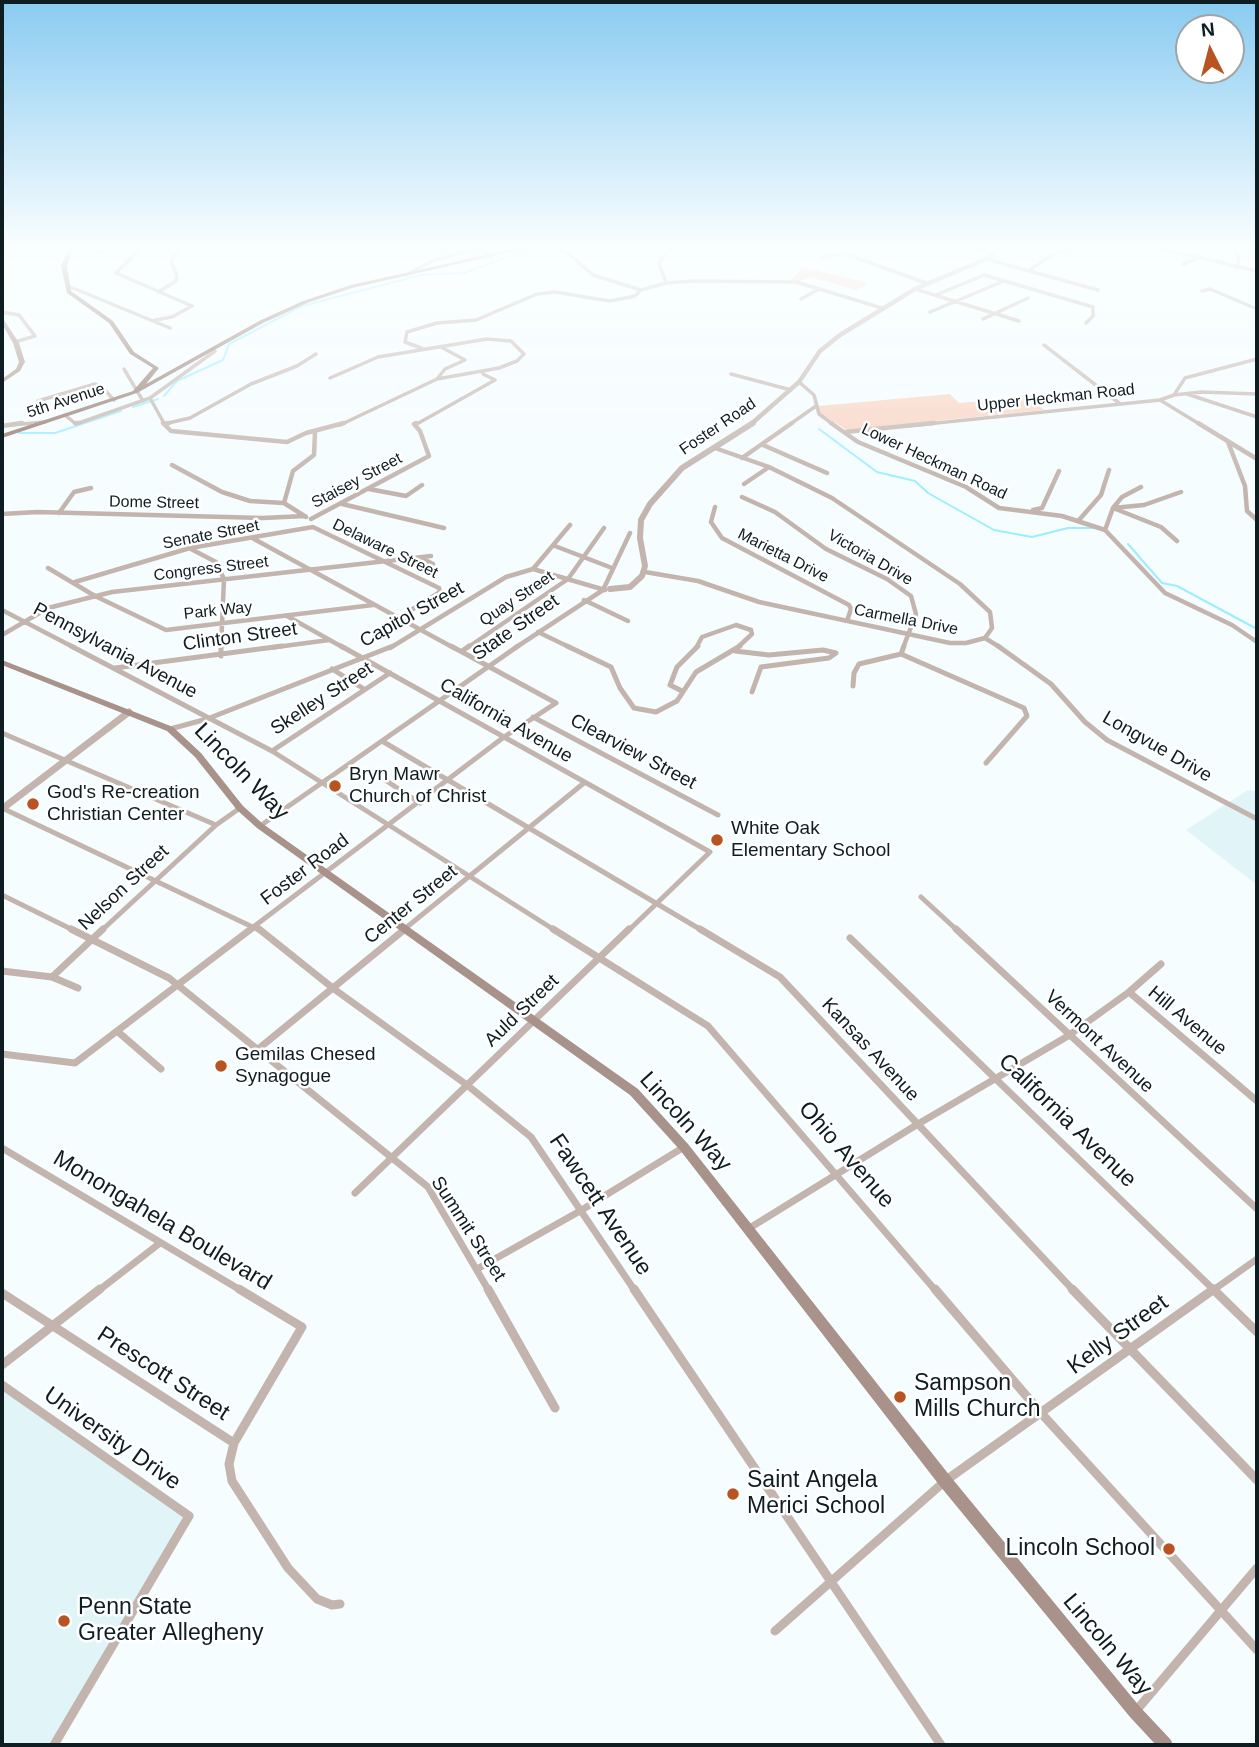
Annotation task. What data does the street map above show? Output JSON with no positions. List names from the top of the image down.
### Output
{
  "streets": {
    "main road": ["5th Avenue", "Lincoln Way"],
    "street": [
      "Upper Heckman Road",
      "Foster Road",
      "Lower Heckman Road",
      "Staisey Street",
      "Dome Street",
      "Senate Street",
      "Delaware Street",
      "Marietta Drive",
      "Victoria Drive",
      "Congress Street",
      "Quay Street",
      "Park Way",
      "Capitol Street",
      "Carmella Drive",
      "State Street",
      "Clinton Street",
      "Pennsylvania Avenue",
      "Skelley Street",
      "California Avenue",
      "Longvue Drive",
      "Clearview Street",
      "Nelson Street",
      "Center Street",
      "Auld Street",
      "Hill Avenue",
      "Vermont Avenue",
      "Kansas Avenue",
      "Ohio Avenue",
      "Fawcett Avenue",
      "Monongahela Boulevard",
      "Summit Street",
      "Kelly Street",
      "Prescott Street",
      "University Drive"
    ]
  },
  "crossings": [
    ["Upper Heckman Road", "Lower Heckman Road"],
    ["Foster Road", "Carmella Drive"],
    ["Foster Road", "State Street"],
    ["Foster Road", "California Avenue"],
    ["Foster Road", "Clearview Street"],
    ["Foster Road", "Lincoln Way"],
    ["Foster Road", "Kansas Avenue"],
    ["Foster Road", "Ohio Avenue"],
    ["Foster Road", "Fawcett Avenue"],
    ["Foster Road", "Summit Street"],
    ["Senate Street", "Delaware Street"],
    ["Senate Street", "Park Way"],
    ["Delaware Street", "Congress Street"],
    ["Marietta Drive", "Carmella Drive"],
    ["Victoria Drive", "Carmella Drive"],
    ["Congress Street", "Park Way"],
    ["Park Way", "California Avenue"],
    ["Capitol Street", "Pennsylvania Avenue"],
    ["Capitol Street", "California Avenue"],
    ["Capitol Street", "Lincoln Way"],
    ["Carmella Drive", "Longvue Drive"],
    ["State Street", "Pennsylvania Avenue"],
    ["State Street", "California Avenue"],
    ["State Street", "Lincoln Way"],
    ["State Street", "Kansas Avenue"],
    ["State Street", "Ohio Avenue"],
    ["Clinton Street", "Pennsylvania Avenue"],
    ["Clinton Street", "California Avenue"],
    ["Pennsylvania Avenue", "Skelley Street"],
    ["Pennsylvania Avenue", "Ohio Avenue"],
    ["Skelley Street", "California Avenue"],
    ["California Avenue", "Center Street"],
    ["California Avenue", "Auld Street"],
    ["California Avenue", "Kelly Street"],
    ["Lincoln Way", "Nelson Street"],
    ["Lincoln Way", "Center Street"],
    ["Lincoln Way", "Auld Street"],
    ["Lincoln Way", "Kelly Street"],
    ["Nelson Street", "Fawcett Avenue"],
    ["Nelson Street", "Summit Street"],
    ["Center Street", "Kansas Avenue"],
    ["Center Street", "Ohio Avenue"],
    ["Center Street", "Fawcett Avenue"],
    ["Center Street", "Summit Street"],
    ["Auld Street", "Kansas Avenue"],
    ["Auld Street", "Ohio Avenue"],
    ["Auld Street", "Fawcett Avenue"],
    ["Auld Street", "Summit Street"],
    ["Kansas Avenue", "Kelly Street"],
    ["Ohio Avenue", "Kelly Street"],
    ["Fawcett Avenue", "Kelly Street"],
    ["Monongahela Boulevard", "Prescott Street"]
  ],
  "places": [
    "Bryn Mawr Church of Christ",
    "God's Re-creation Christian Center",
    "White Oak Elementary School",
    "Gemilas Chesed Synagogue",
    "Sampson Mills Church",
    "Saint Angela Merici School",
    "Lincoln School",
    "Penn State Greater Allegheny"
  ],
  "north": "top"
}
